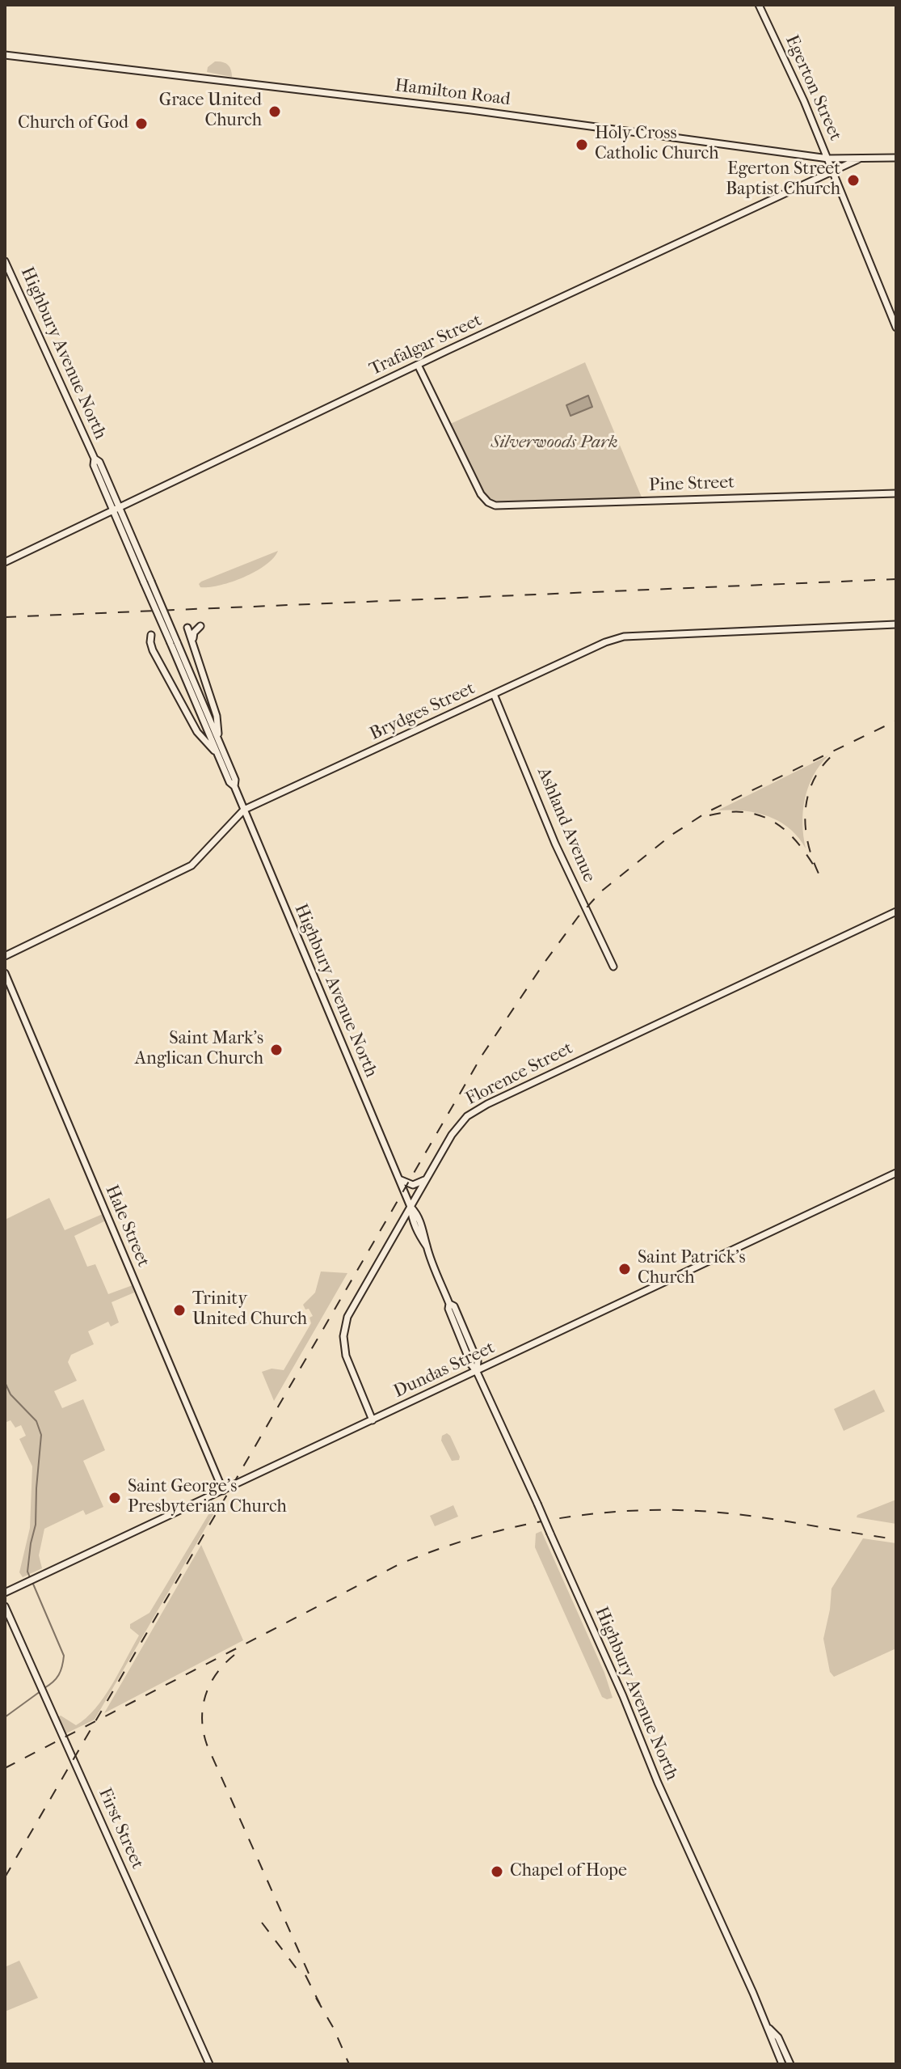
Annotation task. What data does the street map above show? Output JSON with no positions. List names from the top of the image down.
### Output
{
  "streets": {
    "main road": [
      "Egerton Street",
      "Hamilton Road",
      "Trafalgar Street",
      "Highbury Avenue North",
      "Pine Street",
      "Brydges Street",
      "Ashland Avenue",
      "Florence Street",
      "Hale Street",
      "Dundas Street",
      "First Street"
    ]
  },
  "crossings": [
    ["Egerton Street", "Hamilton Road"],
    ["Egerton Street", "Trafalgar Street"],
    ["Hamilton Road", "Trafalgar Street"],
    ["Trafalgar Street", "Highbury Avenue North"],
    ["Trafalgar Street", "Pine Street"],
    ["Highbury Avenue North", "Brydges Street"],
    ["Highbury Avenue North", "Florence Street"],
    ["Highbury Avenue North", "Dundas Street"],
    ["Brydges Street", "Ashland Avenue"],
    ["Florence Street", "Dundas Street"],
    ["Hale Street", "Dundas Street"]
  ],
  "parks": ["Silverwoods Park"],
  "places": [
    "Grace United Church",
    "Church of God",
    "Holy Cross Catholic Church",
    "Egerton Street Baptist Church",
    "Saint Mark's Anglican Church",
    "Saint Patrick's Church",
    "Trinity United Church",
    "Saint George's Presbyterian Church",
    "Chapel of Hope"
  ]
}
